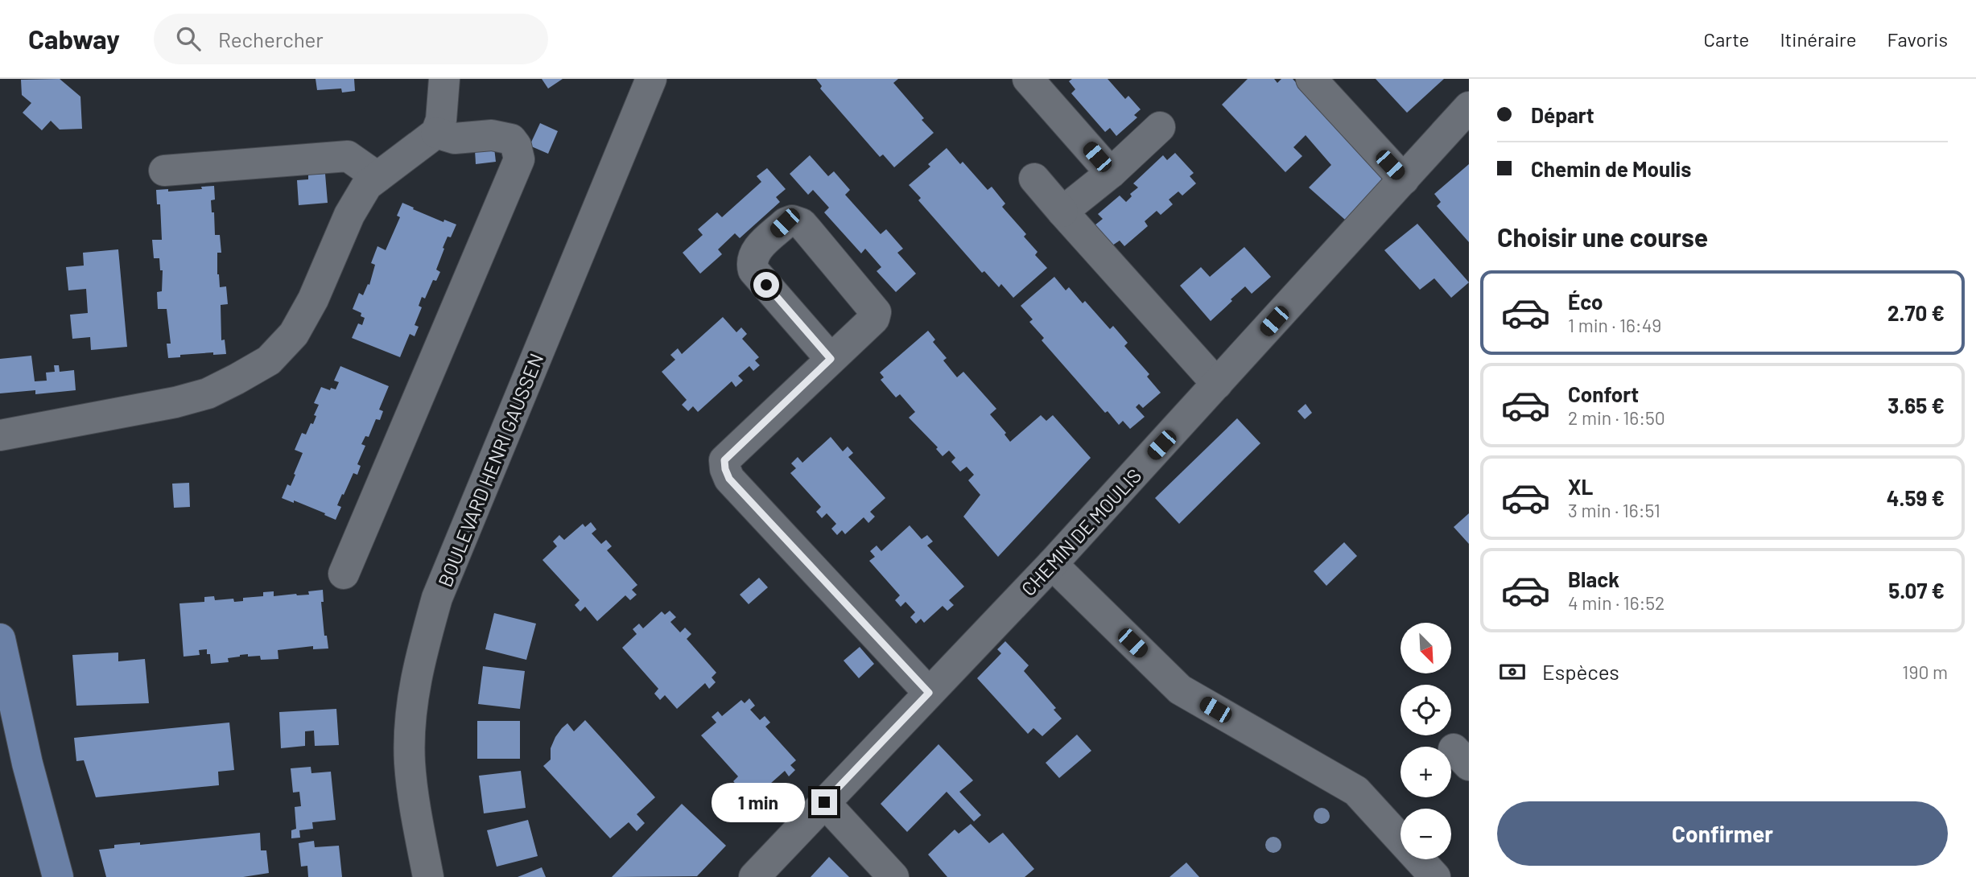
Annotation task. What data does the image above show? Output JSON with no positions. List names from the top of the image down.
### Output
{
  "streets": {
    "street": ["BOULEVARD HENRI GAUSSEN", "CHEMIN DE MOULIS"]
  },
  "north": "bottom right",
  "page": {
    "header": "Cabway",
    "search": "Rechercher",
    "nav": ["Carte", "Itinéraire", "Favoris"],
    "banner": ["Départ", "Chemin de Moulis"],
    "heading": "Choisir une course",
    "list": [
      {
        "name": "Éco",
        "note": "1 min · 16:49",
        "value": "2.70 €"
      },
      {
        "name": "Confort",
        "note": "2 min · 16:50",
        "value": "3.65 €"
      },
      {
        "name": "XL",
        "note": "3 min · 16:51",
        "value": "4.59 €"
      },
      {
        "name": "Black",
        "note": "4 min · 16:52",
        "value": "5.07 €"
      }
    ],
    "map_buttons": ["+", "−"],
    "pay": ["Espèces", "190 m"],
    "bubble": "1 min",
    "buttons": "Confirmer"
  }
}
